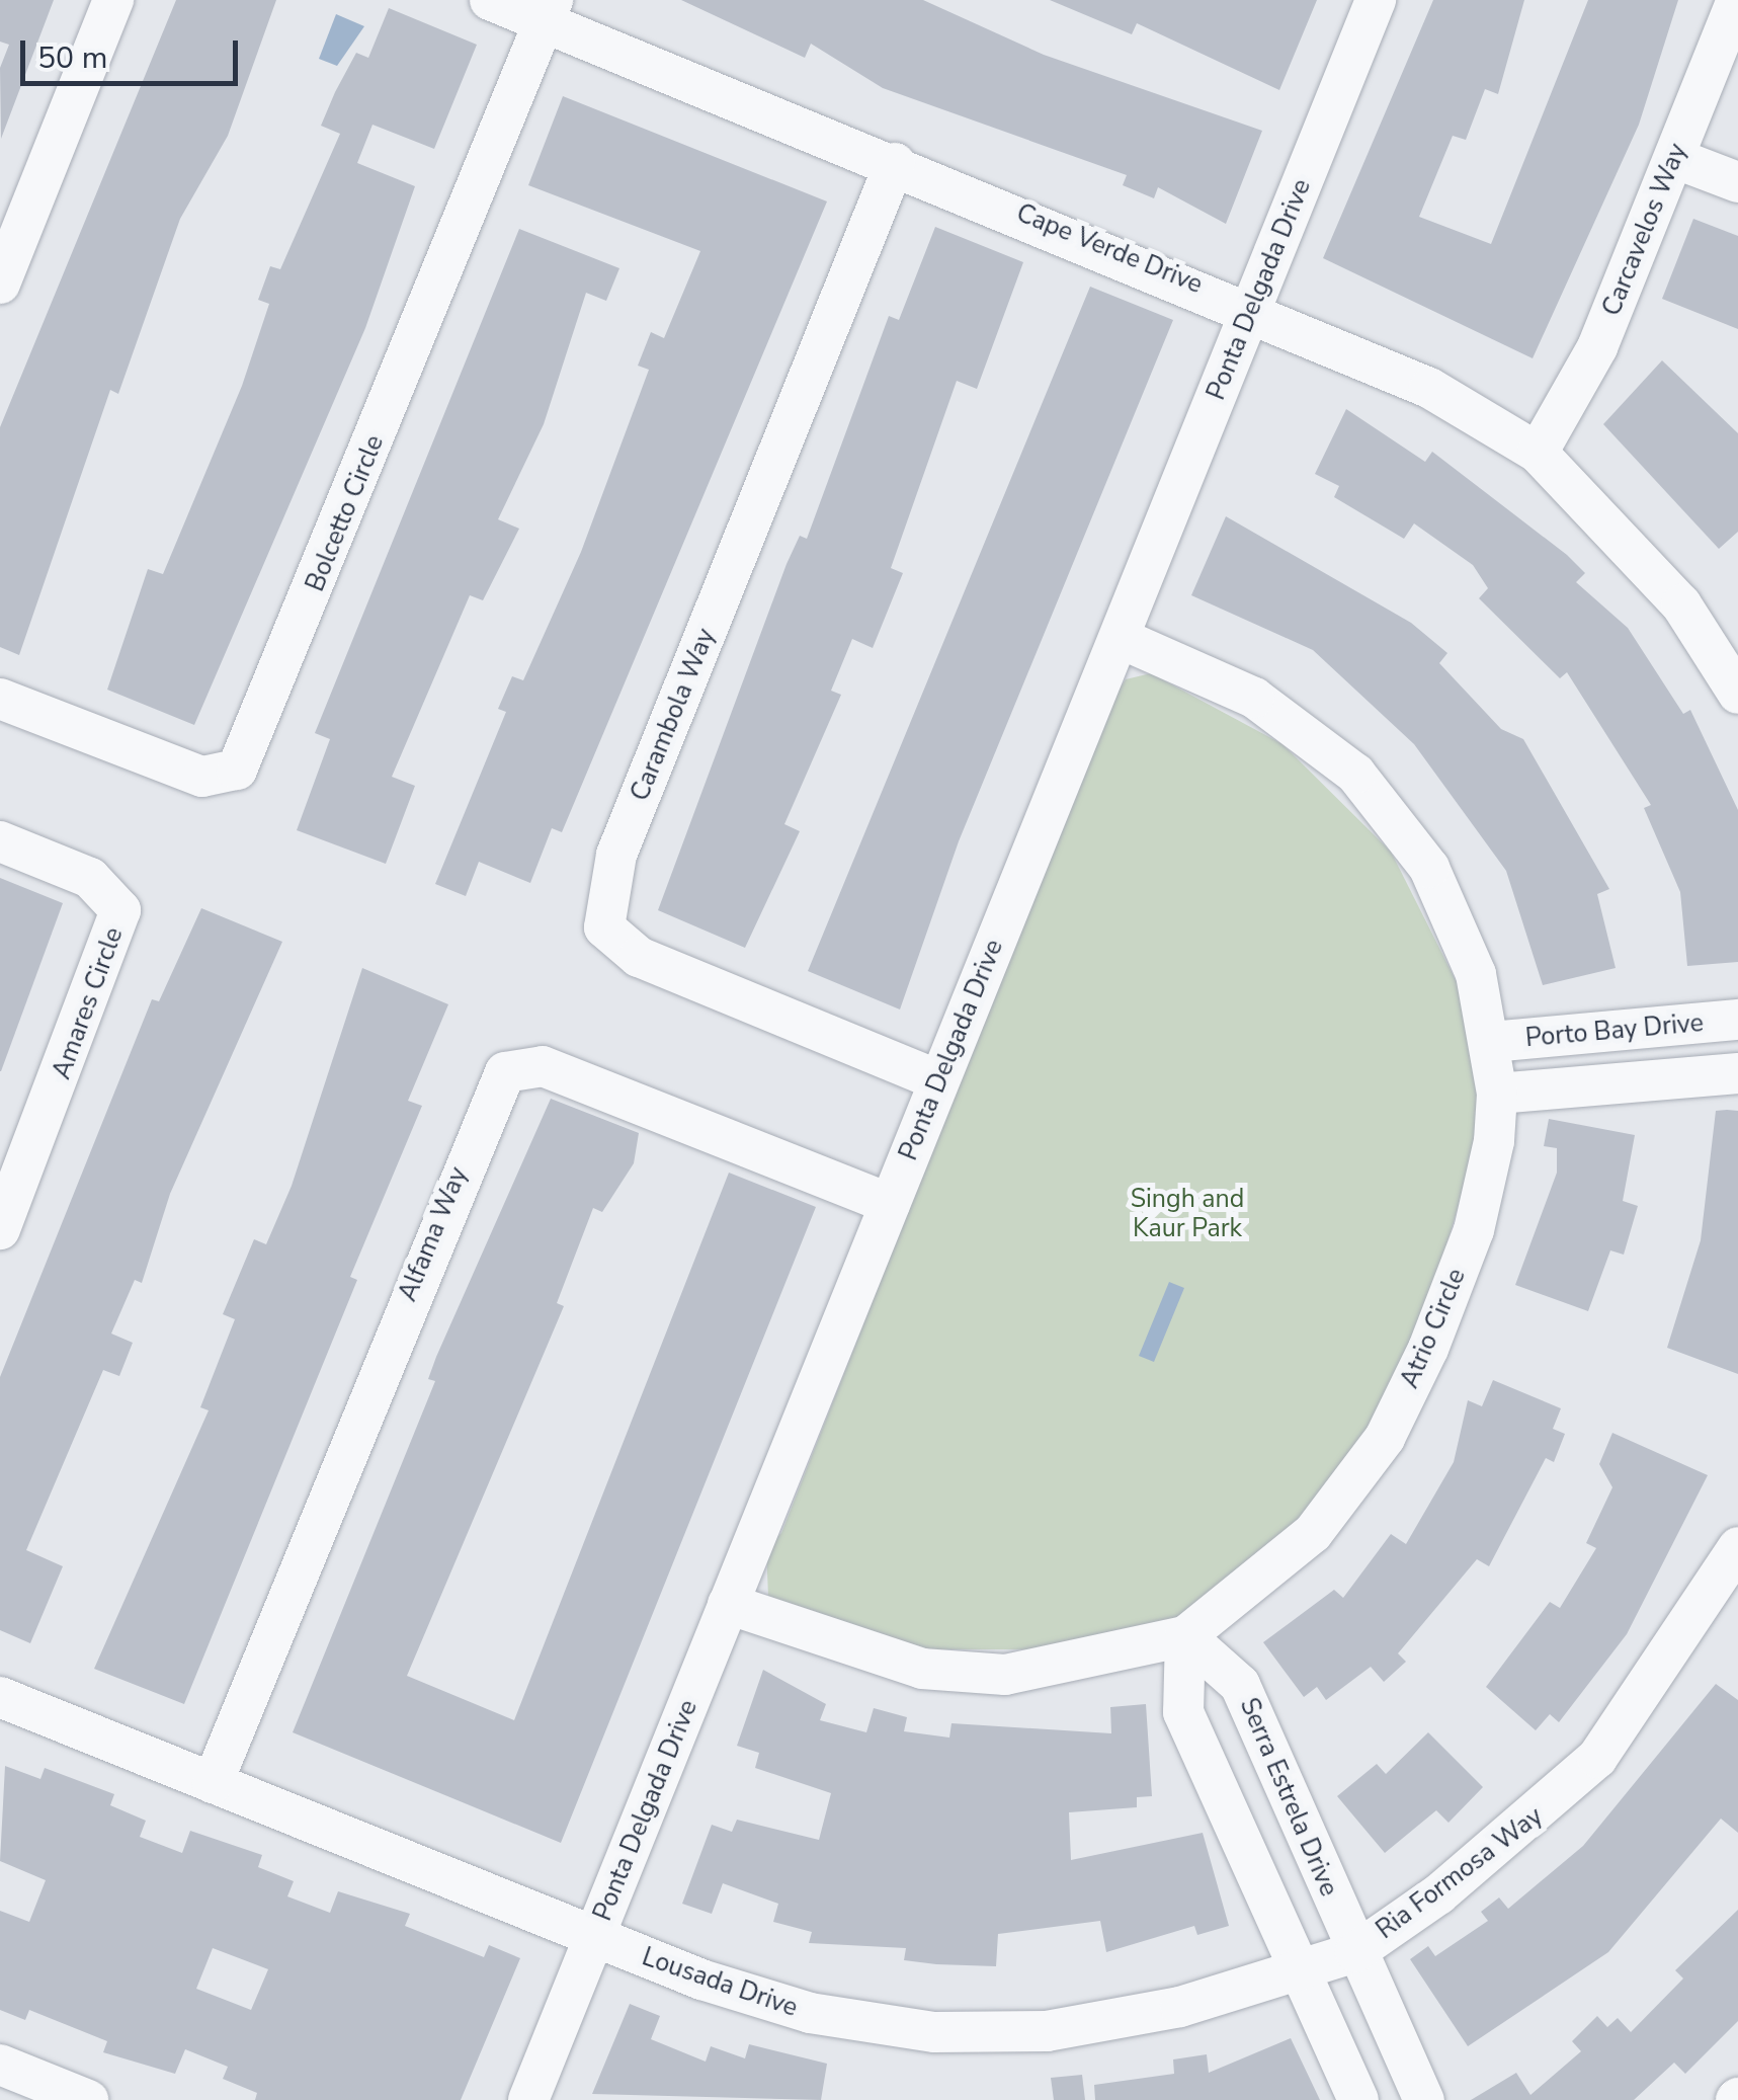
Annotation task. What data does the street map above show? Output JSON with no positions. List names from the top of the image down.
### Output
{
  "streets": {
    "street": [
      "Carcavelos Way",
      "Cape Verde Drive",
      "Ponta Delgada Drive",
      "Bolcetto Circle",
      "Carambola Way",
      "Amares Circle",
      "Porto Bay Drive",
      "Alfama Way",
      "Atrio Circle",
      "Serra Estrela Drive",
      "Ria Formosa Way",
      "Lousada Drive"
    ]
  },
  "crossings": [
    ["Carcavelos Way", "Cape Verde Drive"],
    ["Cape Verde Drive", "Ponta Delgada Drive"],
    ["Cape Verde Drive", "Bolcetto Circle"],
    ["Cape Verde Drive", "Carambola Way"],
    ["Ponta Delgada Drive", "Carambola Way"],
    ["Ponta Delgada Drive", "Alfama Way"],
    ["Ponta Delgada Drive", "Atrio Circle"],
    ["Ponta Delgada Drive", "Lousada Drive"],
    ["Porto Bay Drive", "Atrio Circle"],
    ["Alfama Way", "Lousada Drive"],
    ["Atrio Circle", "Serra Estrela Drive"],
    ["Serra Estrela Drive", "Ria Formosa Way"],
    ["Serra Estrela Drive", "Lousada Drive"],
    ["Ria Formosa Way", "Lousada Drive"]
  ],
  "parks": ["Singh and Kaur Park"],
  "scale_bar": "50 m"
}
